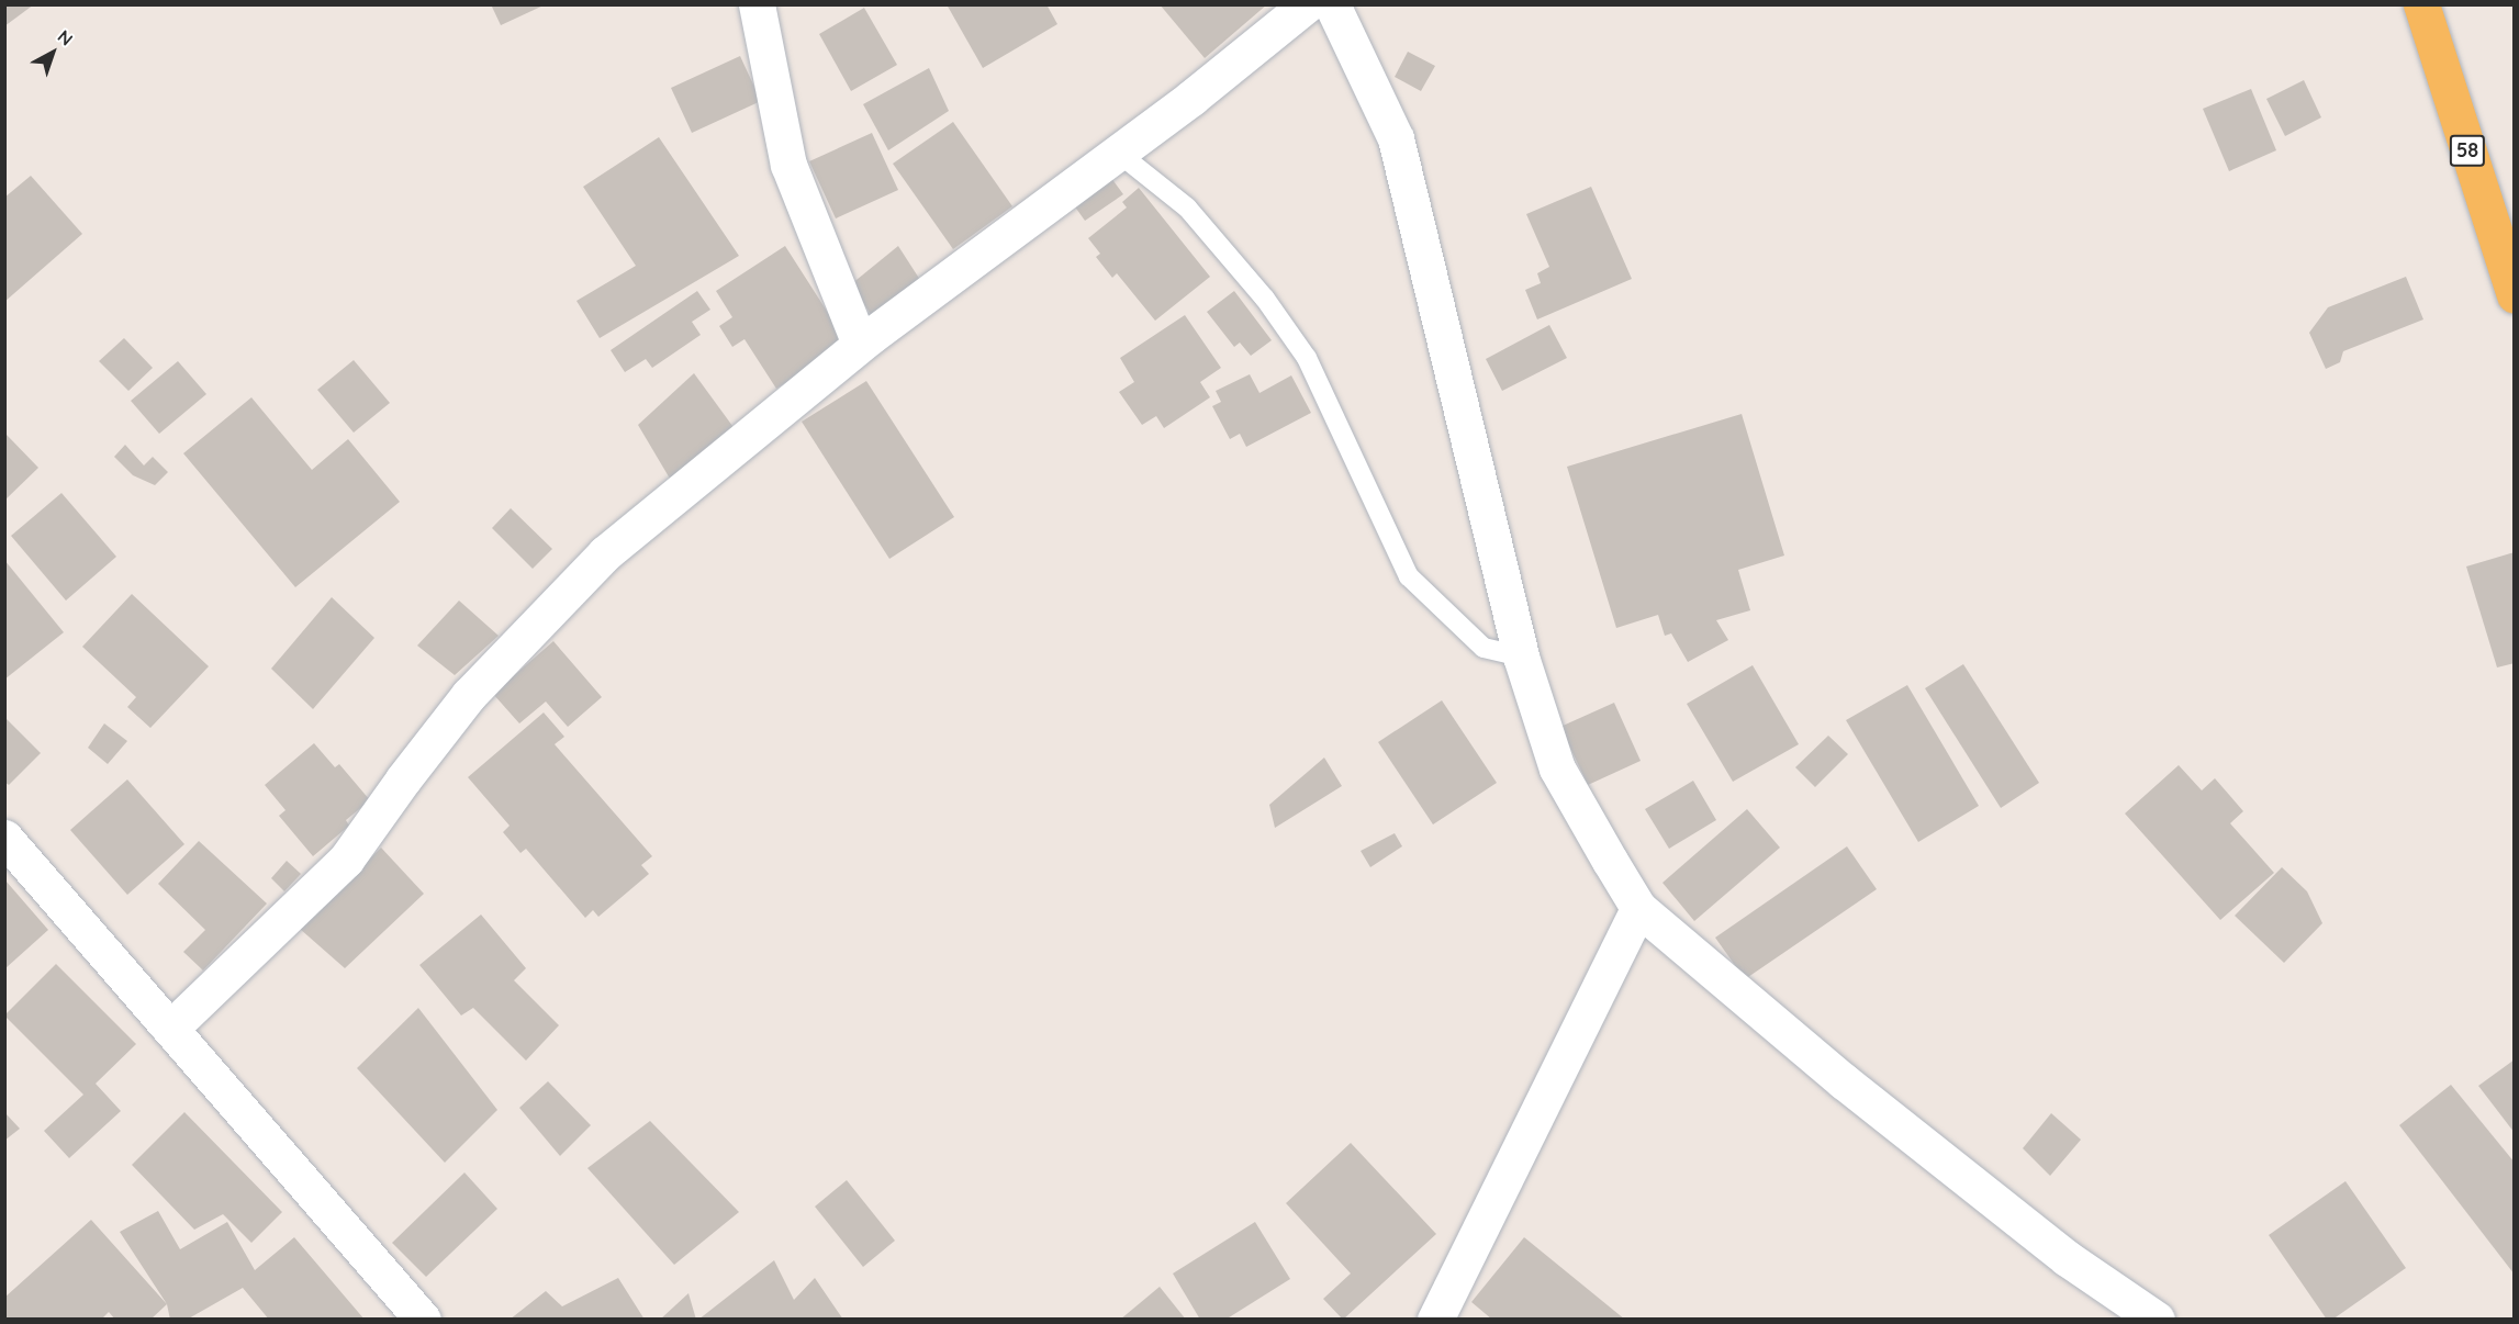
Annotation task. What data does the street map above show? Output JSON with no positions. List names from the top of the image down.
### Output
{
  "streets": {
    "main road": ["58"]
  },
  "north": "top right"
}
